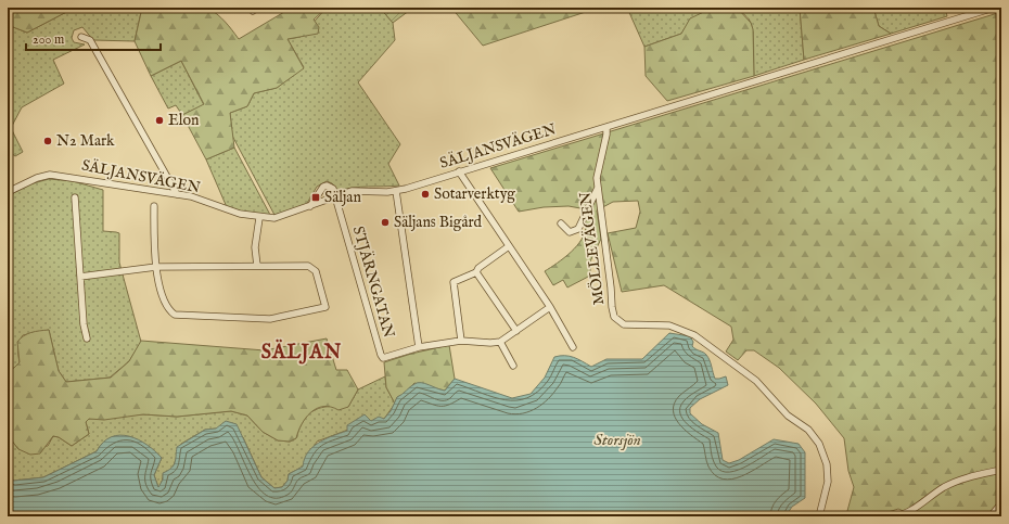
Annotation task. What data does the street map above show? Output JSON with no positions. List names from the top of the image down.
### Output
{
  "streets": {
    "street": ["SÄLJANSVÄGEN", "MÖLLEVÄGEN", "STJÄRNGATAN"]
  },
  "crossings": [
    ["SÄLJANSVÄGEN", "MÖLLEVÄGEN"],
    ["SÄLJANSVÄGEN", "STJÄRNGATAN"]
  ],
  "districts": ["SÄLJAN"],
  "water": ["Storsjön"],
  "places": {
    "other": [
      "Elon",
      "N2 Mark",
      "Sotarverktyg",
      "Säljans Bigård"
    ],
    "transit": ["Säljan"]
  },
  "scale_bar": "200 m"
}
